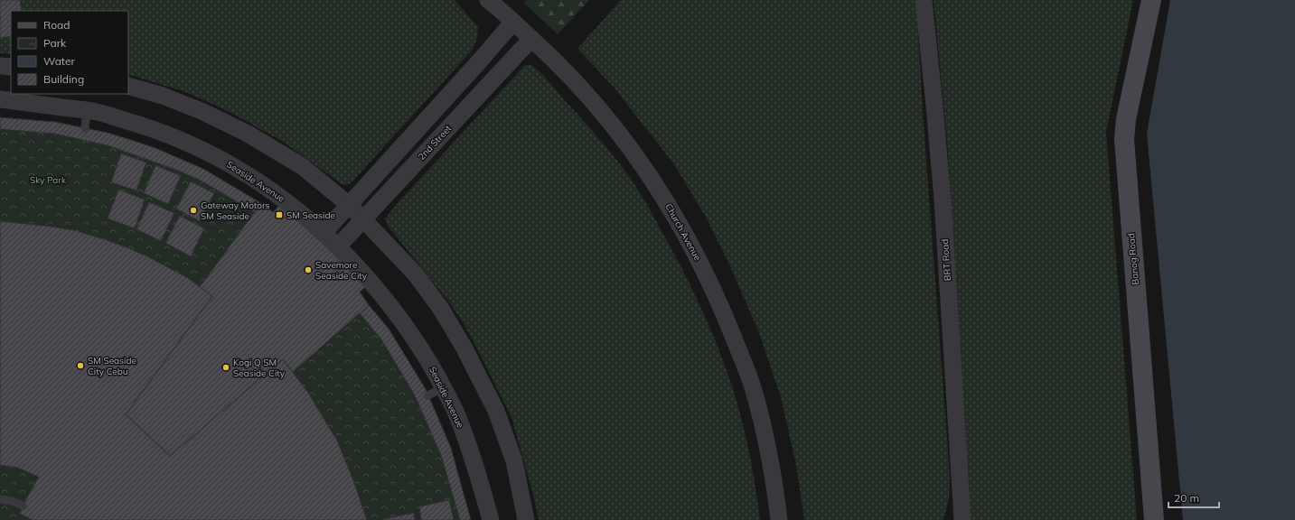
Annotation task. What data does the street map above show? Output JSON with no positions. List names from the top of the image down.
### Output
{
  "streets": {
    "street": [
      "2nd Street",
      "Seaside Avenue",
      "Church Avenue",
      "Banog Road",
      "BRT Road"
    ]
  },
  "crossings": [
    ["2nd Street", "Seaside Avenue"],
    ["2nd Street", "Church Avenue"]
  ],
  "parks": ["Sky Park"],
  "places": {
    "other": [
      "Gateway Motors SM Seaside",
      "Savemore Seaside City",
      "SM Seaside City Cebu",
      "Kogi Q SM Seaside City"
    ],
    "transit": ["SM Seaside"]
  },
  "legend": [
    "Road",
    "Park",
    "Water",
    "Building"
  ],
  "scale_bar": "20 m"
}
